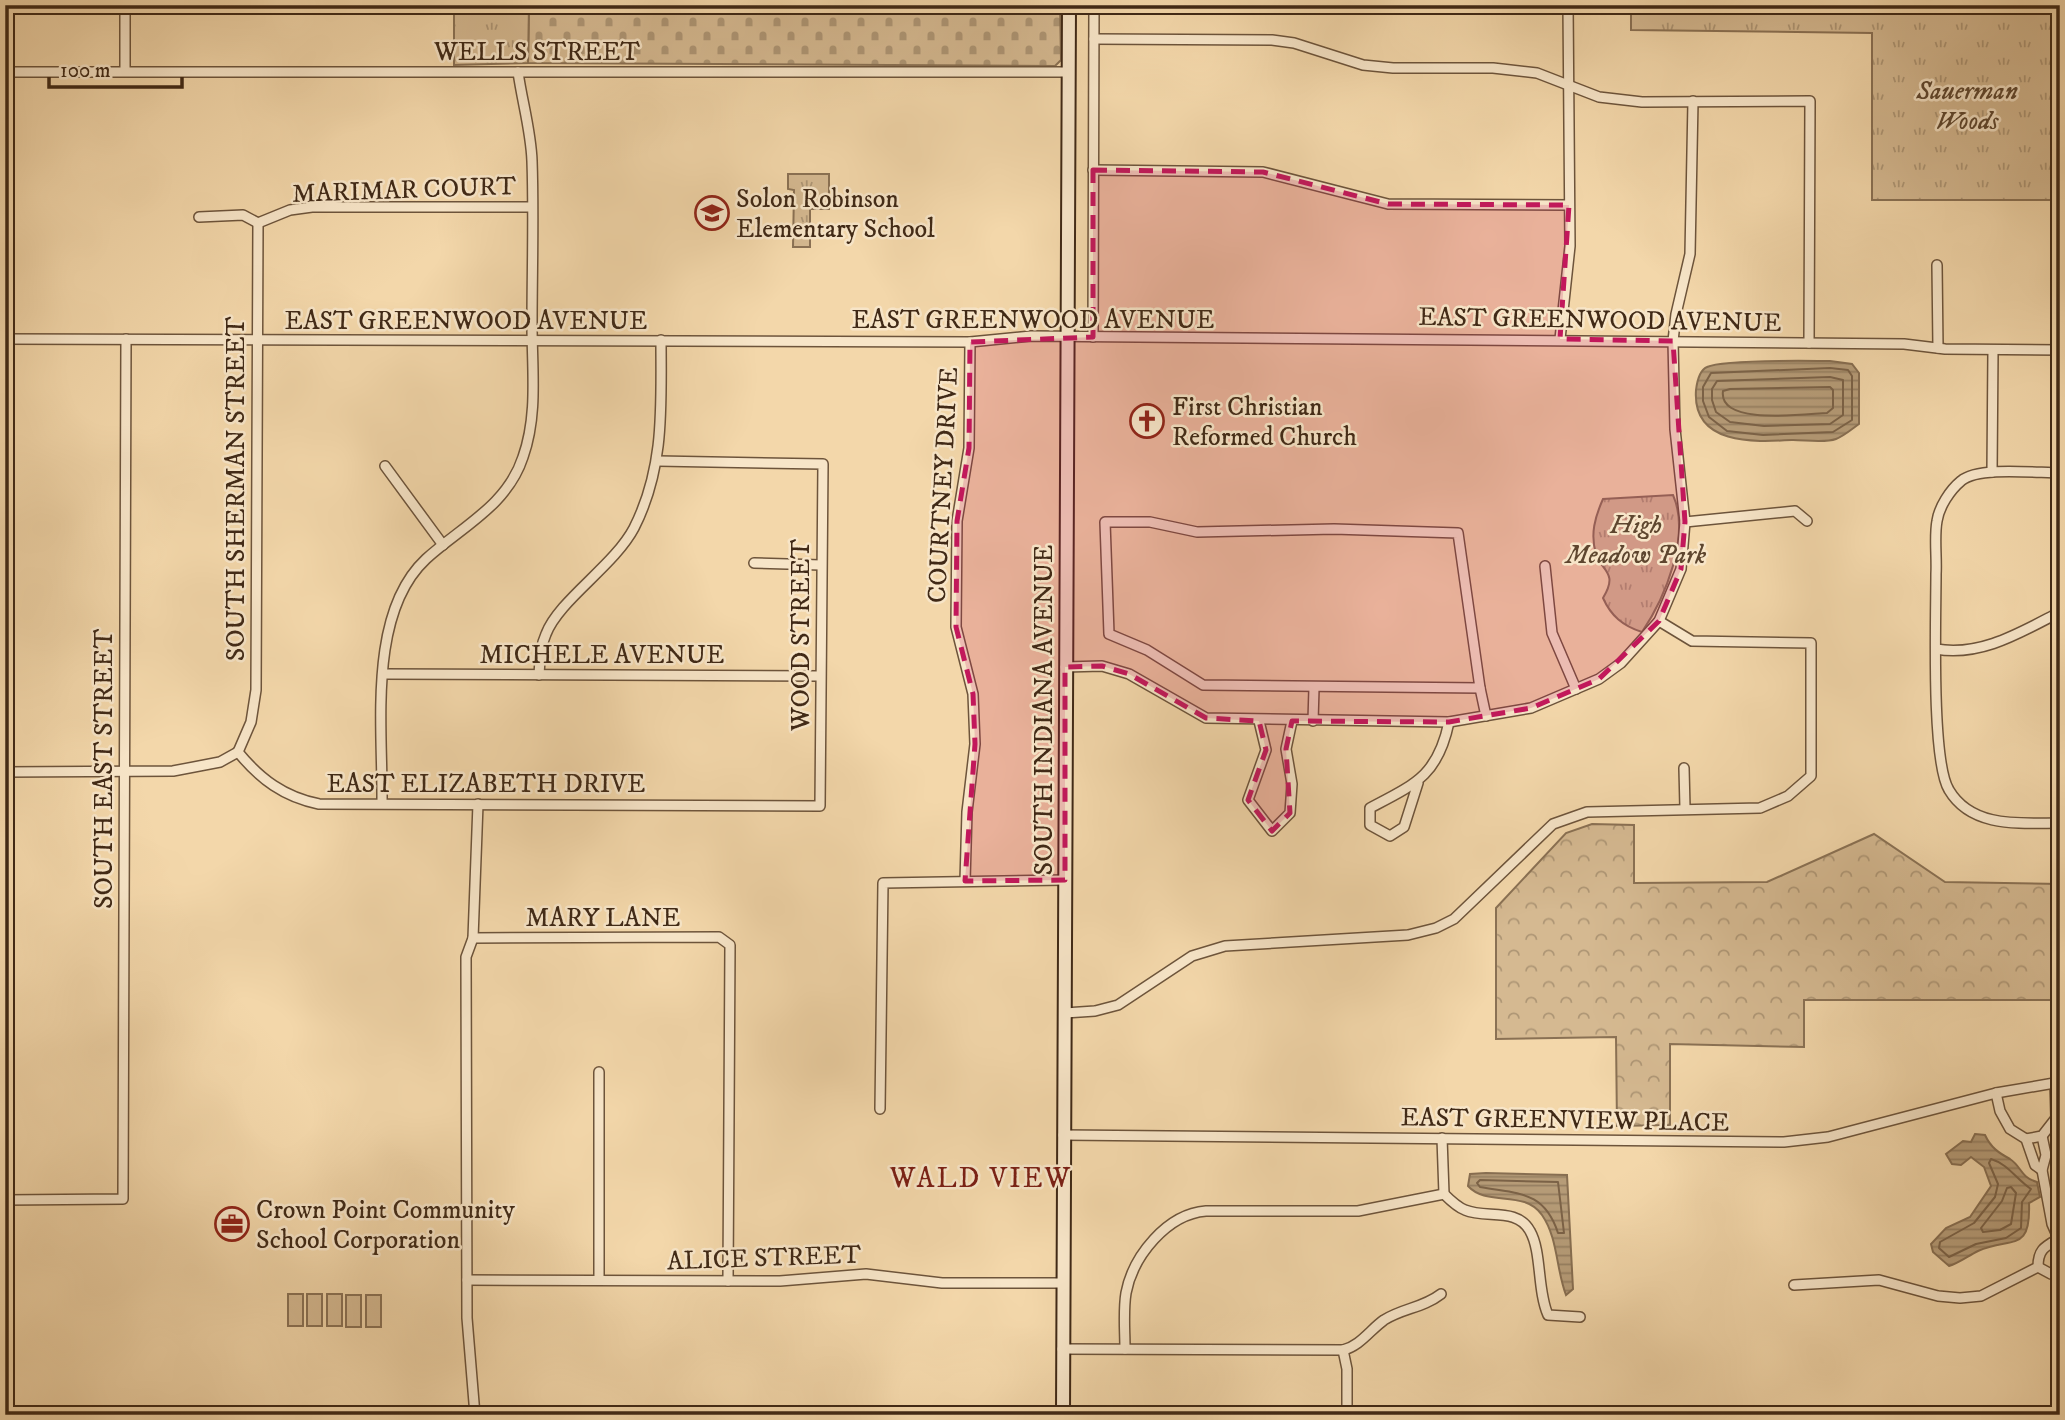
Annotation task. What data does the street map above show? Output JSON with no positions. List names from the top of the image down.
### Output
{
  "streets": {
    "main road": ["SOUTH INDIANA AVENUE"],
    "street": [
      "WELLS STREET",
      "MARIMAR COURT",
      "EAST GREENWOOD AVENUE",
      "COURTNEY DRIVE",
      "SOUTH SHERMAN STREET",
      "WOOD STREET",
      "MICHELE AVENUE",
      "SOUTH EAST STREET",
      "EAST ELIZABETH DRIVE",
      "MARY LANE",
      "EAST GREENVIEW PLACE",
      "ALICE STREET"
    ]
  },
  "crossings": [
    ["WELLS STREET", "SOUTH INDIANA AVENUE"],
    ["MARIMAR COURT", "SOUTH SHERMAN STREET"],
    ["EAST GREENWOOD AVENUE", "COURTNEY DRIVE"],
    ["EAST GREENWOOD AVENUE", "SOUTH SHERMAN STREET"],
    ["EAST GREENWOOD AVENUE", "SOUTH INDIANA AVENUE"],
    ["EAST GREENWOOD AVENUE", "SOUTH EAST STREET"],
    ["SOUTH SHERMAN STREET", "EAST ELIZABETH DRIVE"],
    ["WOOD STREET", "MICHELE AVENUE"],
    ["WOOD STREET", "EAST ELIZABETH DRIVE"],
    ["SOUTH INDIANA AVENUE", "EAST GREENVIEW PLACE"],
    ["SOUTH INDIANA AVENUE", "ALICE STREET"],
    ["MARY LANE", "ALICE STREET"]
  ],
  "districts": ["WALD VIEW"],
  "parks": ["Sauerman Woods", "High Meadow Park"],
  "places": {
    "school or university": ["Solon Robinson Elementary School"],
    "church": ["First Christian Reformed Church"],
    "office": ["Crown Point Community School Corporation"]
  },
  "scale_bar": "100 m"
}
